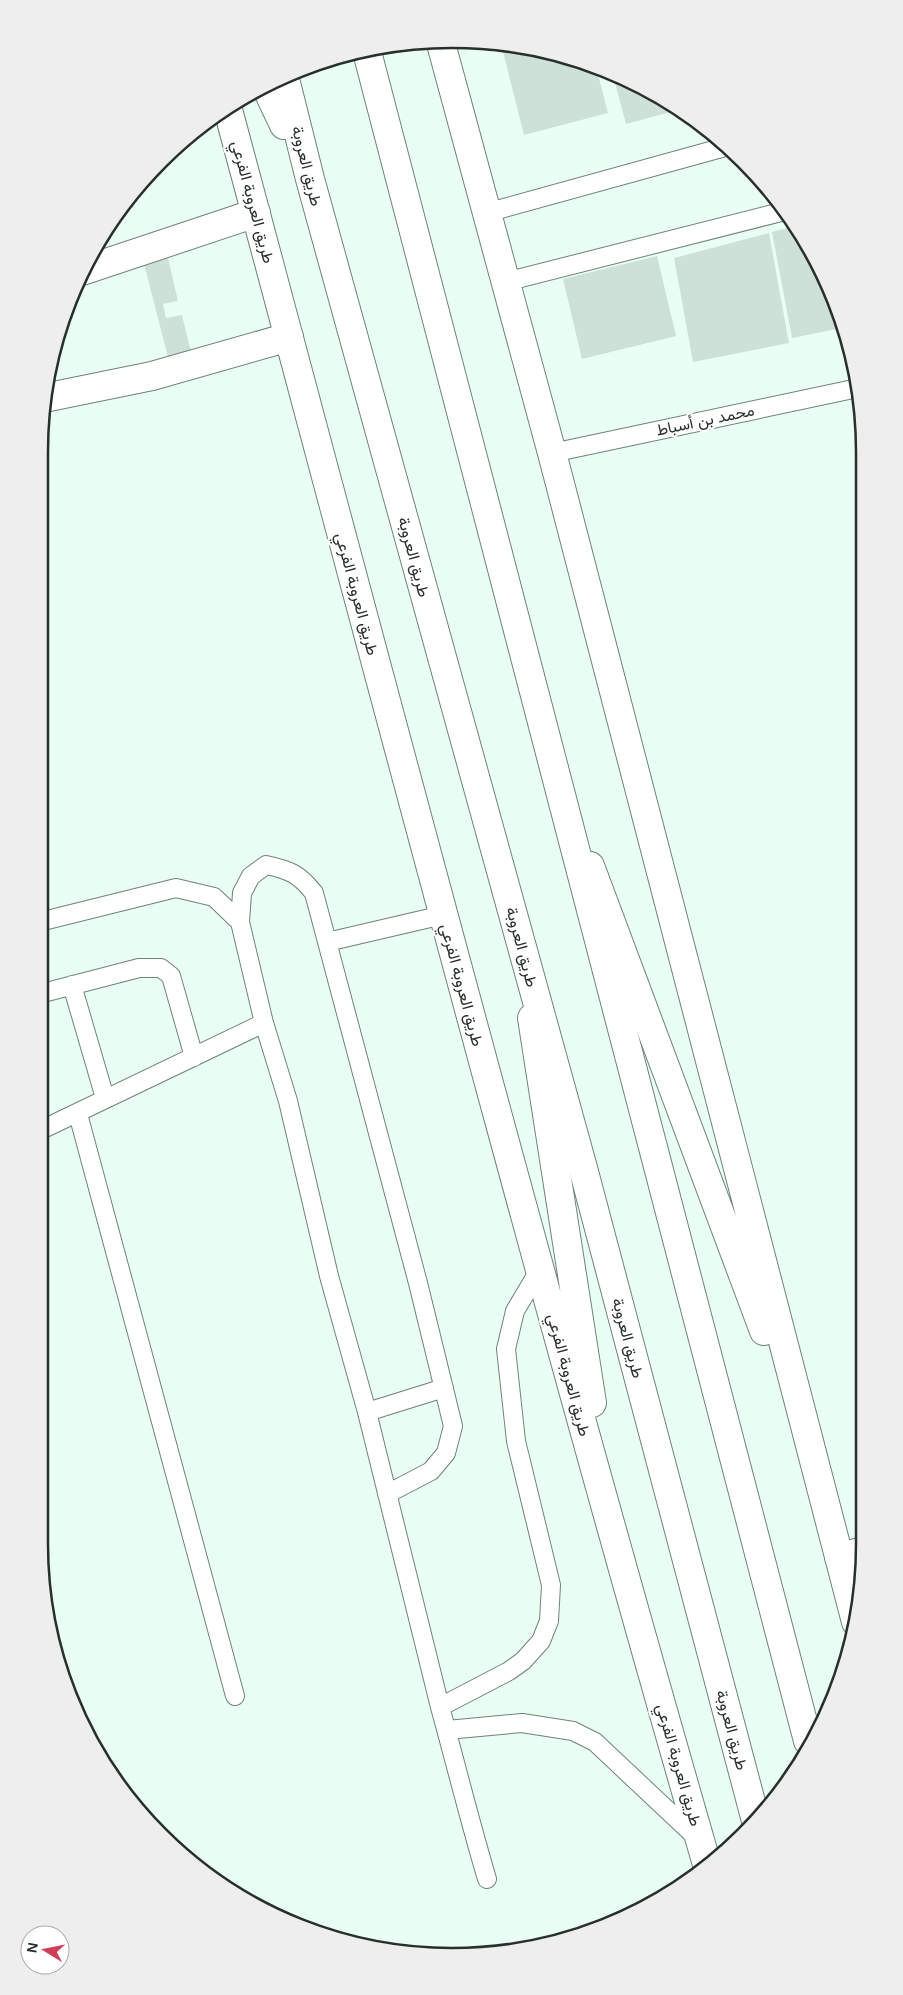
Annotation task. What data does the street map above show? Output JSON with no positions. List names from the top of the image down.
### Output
{
  "streets": {
    "street": ["طريق العروبة", "طريق العروبة الفرعي"],
    "lane": ["محمد بن أسباط"]
  },
  "north": "left"
}
